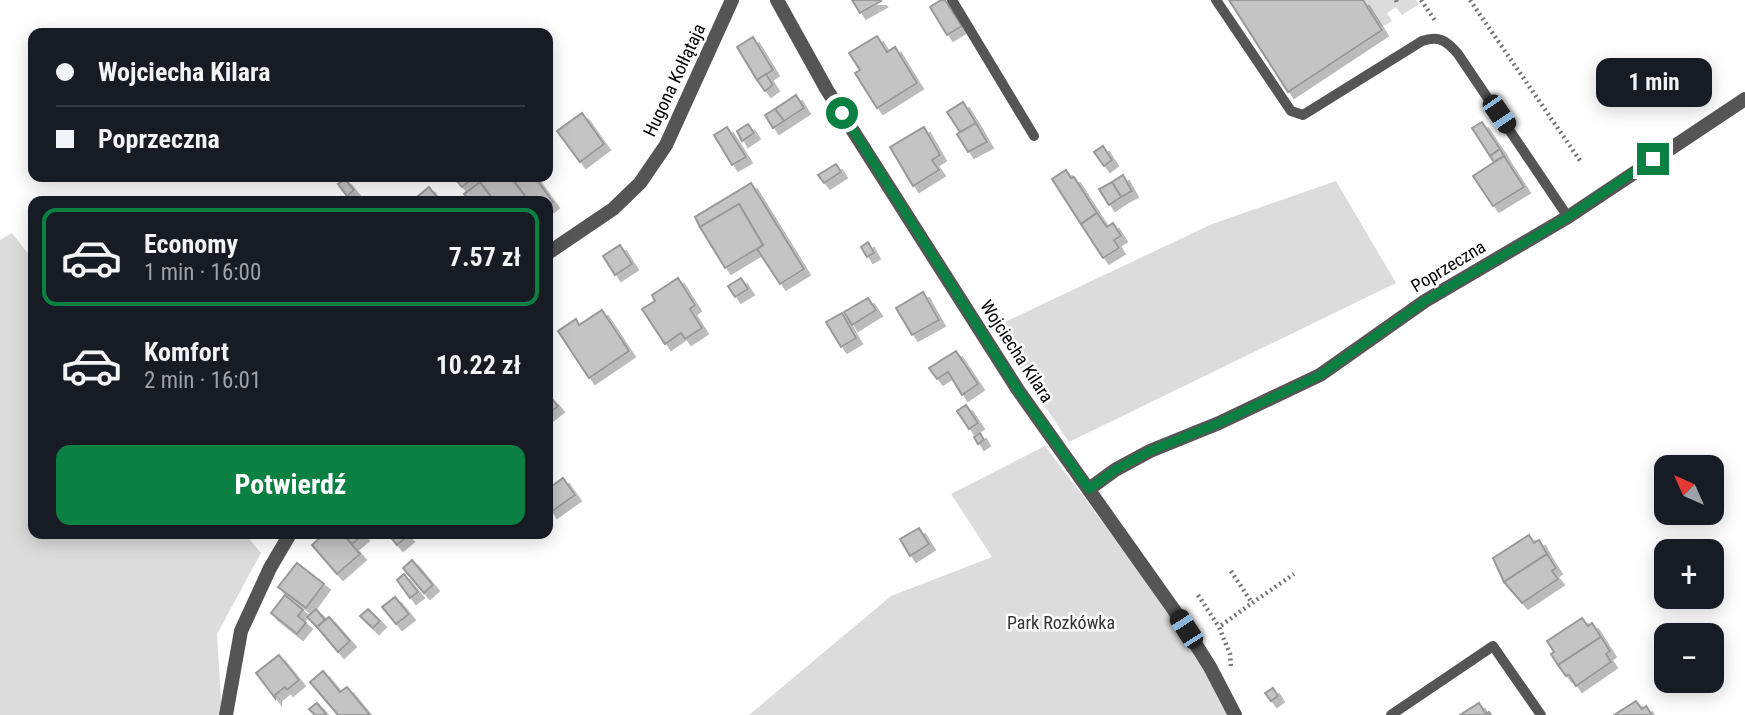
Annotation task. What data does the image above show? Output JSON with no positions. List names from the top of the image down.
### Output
{
  "streets": {
    "street": ["Hugona Kołłątaja", "Poprzeczna", "Wojciecha Kilara"]
  },
  "crossings": [
    ["Poprzeczna", "Wojciecha Kilara"]
  ],
  "parks": ["Park Rozkówka"],
  "north": "top left",
  "page": {
    "banner": ["Wojciecha Kilara", "Poprzeczna"],
    "bubble": "1 min",
    "list": [
      {
        "name": "Economy",
        "note": "1 min · 16:00",
        "value": "7.57 zł"
      },
      {
        "name": "Komfort",
        "note": "2 min · 16:01",
        "value": "10.22 zł"
      }
    ],
    "buttons": "Potwierdź",
    "map_buttons": ["+", "−"]
  }
}
